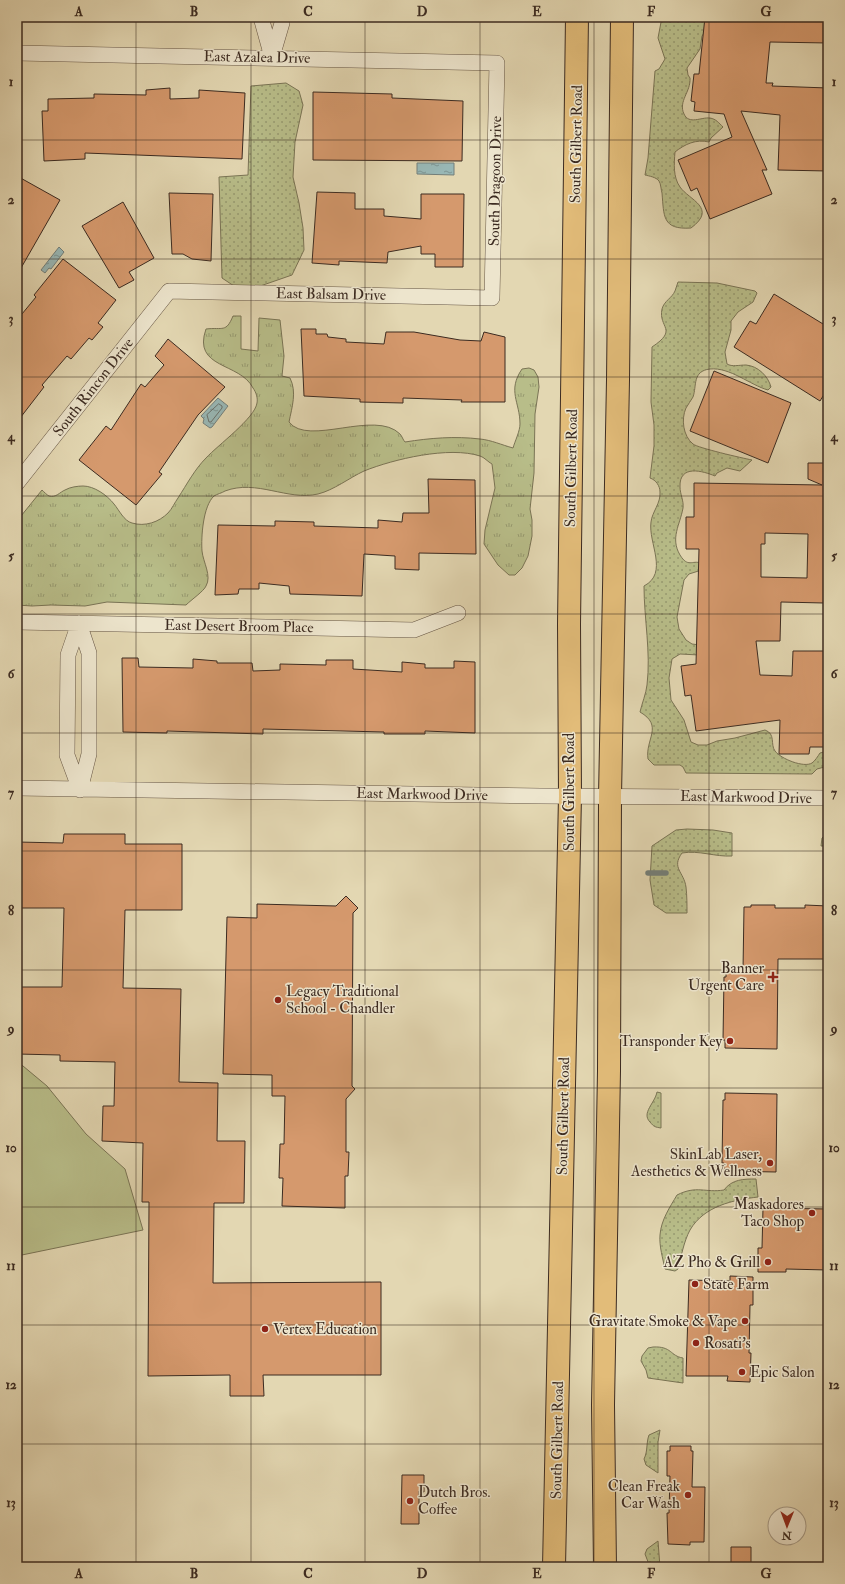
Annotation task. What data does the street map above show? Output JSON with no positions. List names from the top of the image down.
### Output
{
  "streets": {
    "main road": ["South Gilbert Road"],
    "street": [
      "East Azalea Drive",
      "South Dragoon Drive",
      "East Balsam Drive",
      "South Rincon Drive",
      "East Desert Broom Place",
      "East Markwood Drive"
    ]
  },
  "crossings": [
    ["East Azalea Drive", "South Dragoon Drive"],
    ["South Gilbert Road", "East Markwood Drive"],
    ["South Dragoon Drive", "East Balsam Drive"],
    ["East Balsam Drive", "South Rincon Drive"]
  ],
  "places": {
    "health": ["Banner Urgent Care"],
    "other": [
      "Legacy Traditional School - Chandler",
      "Transponder Key",
      "SkinLab Laser, Aesthetics & Wellness",
      "Maskadores Taco Shop",
      "AZ Pho & Grill",
      "State Farm",
      "Gravitate Smoke & Vape",
      "Vertex Education",
      "Rosati's",
      "Epic Salon",
      "Clean Freak Car Wash",
      "Dutch Bros. Coffee"
    ]
  },
  "north": "bottom",
  "grid": {
    "columns": [
      "A",
      "B",
      "C",
      "D",
      "E",
      "F",
      "G"
    ],
    "rows": [
      "1",
      "2",
      "3",
      "4",
      "5",
      "6",
      "7",
      "8",
      "9",
      "10",
      "11",
      "12",
      "13"
    ]
  }
}
